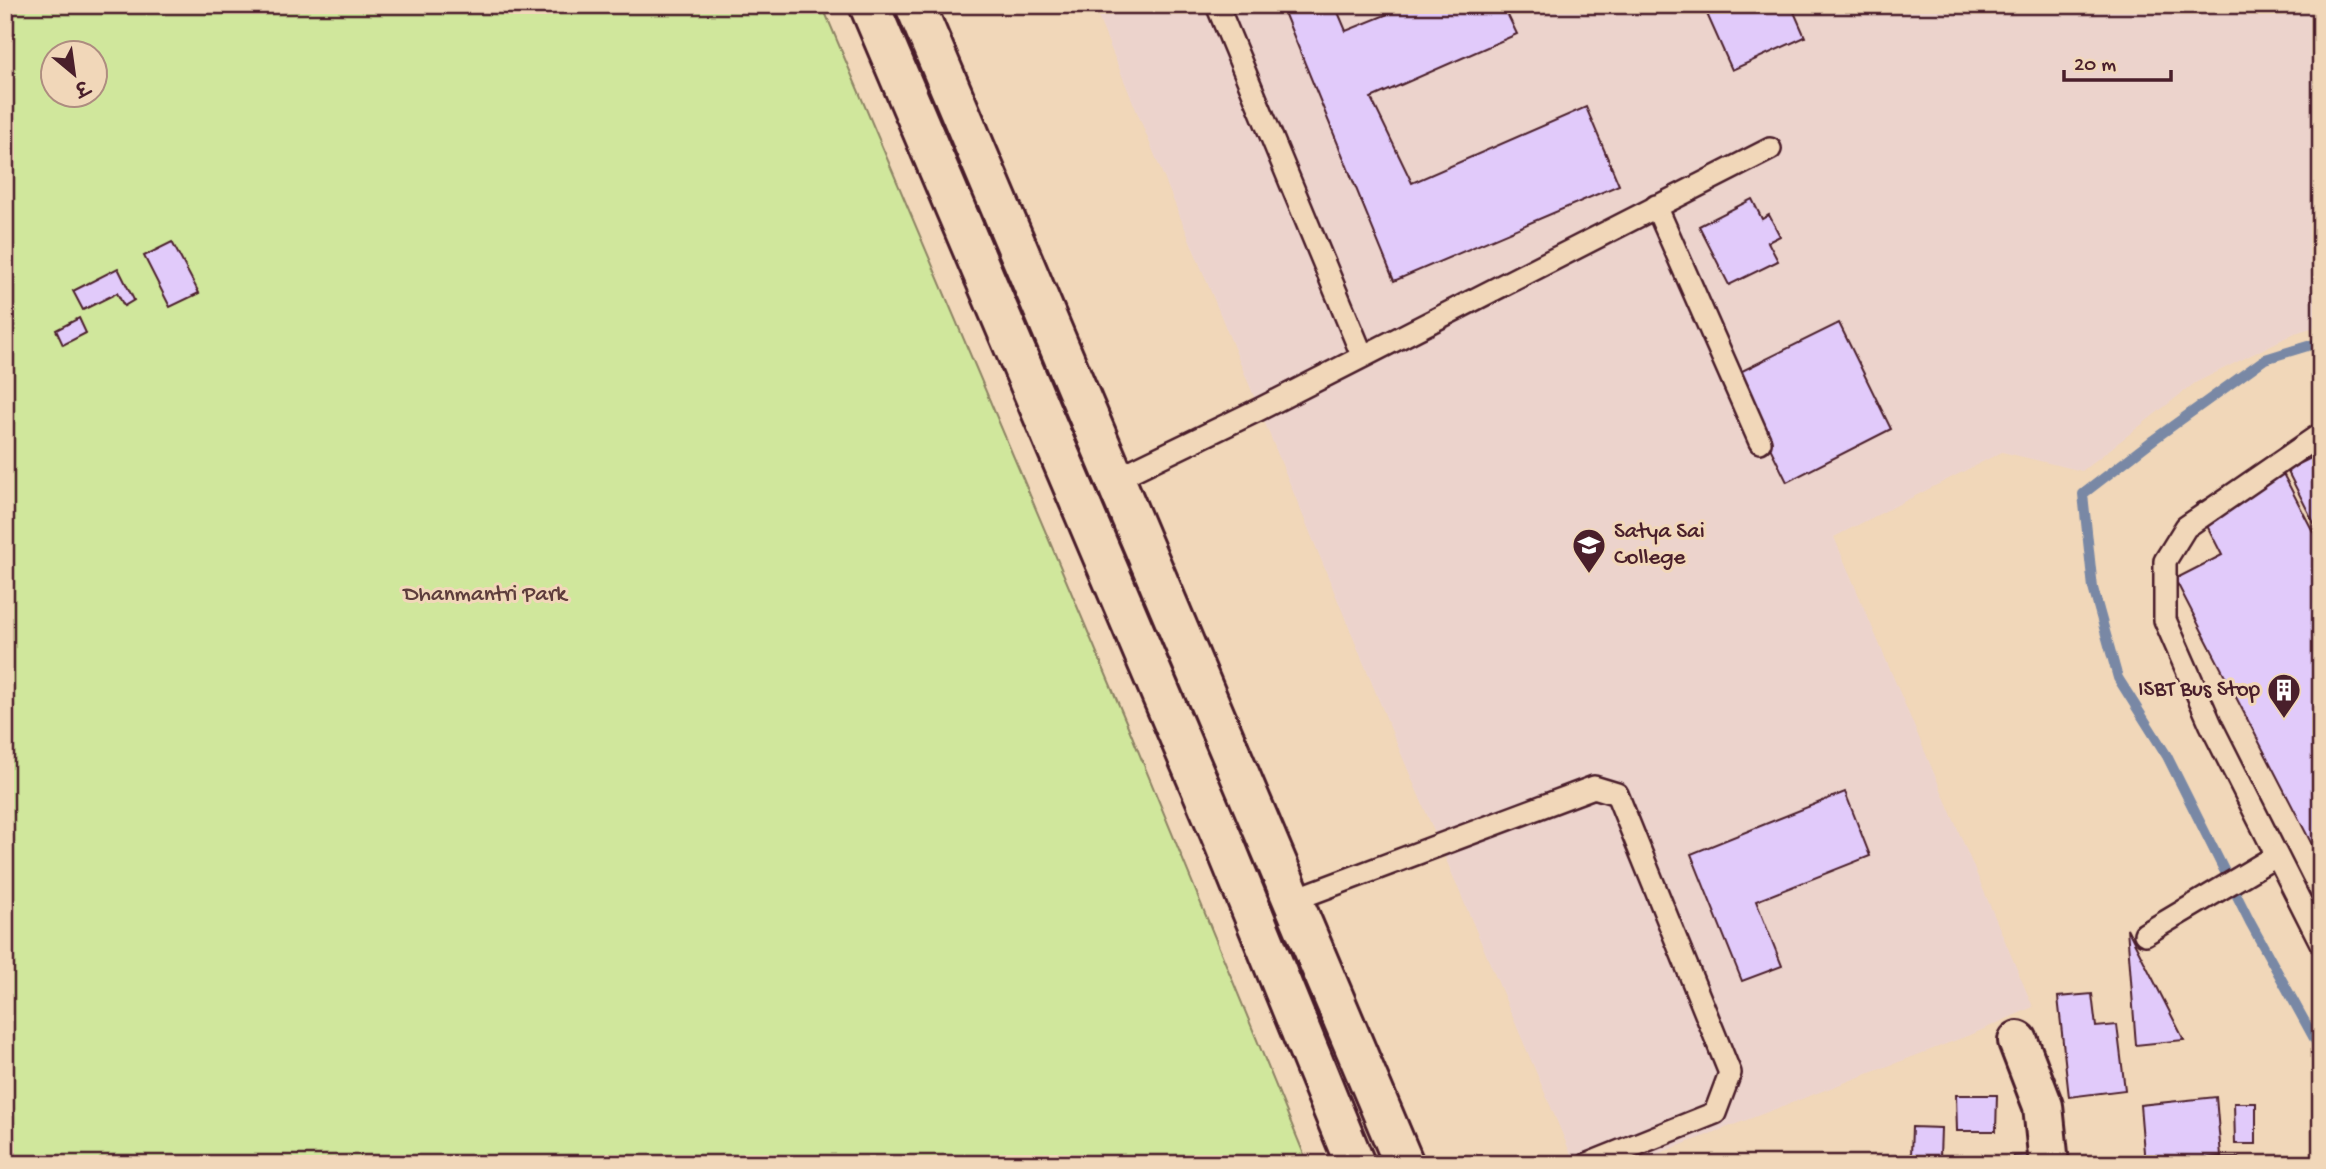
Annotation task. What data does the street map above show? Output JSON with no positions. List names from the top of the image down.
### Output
{
  "parks": ["Dhanmantri Park"],
  "places": {
    "school or university": ["Satya Sai College"],
    "building": ["ISBT Bus Stop"]
  },
  "scale_bar": "20 m",
  "north": "bottom right"
}
